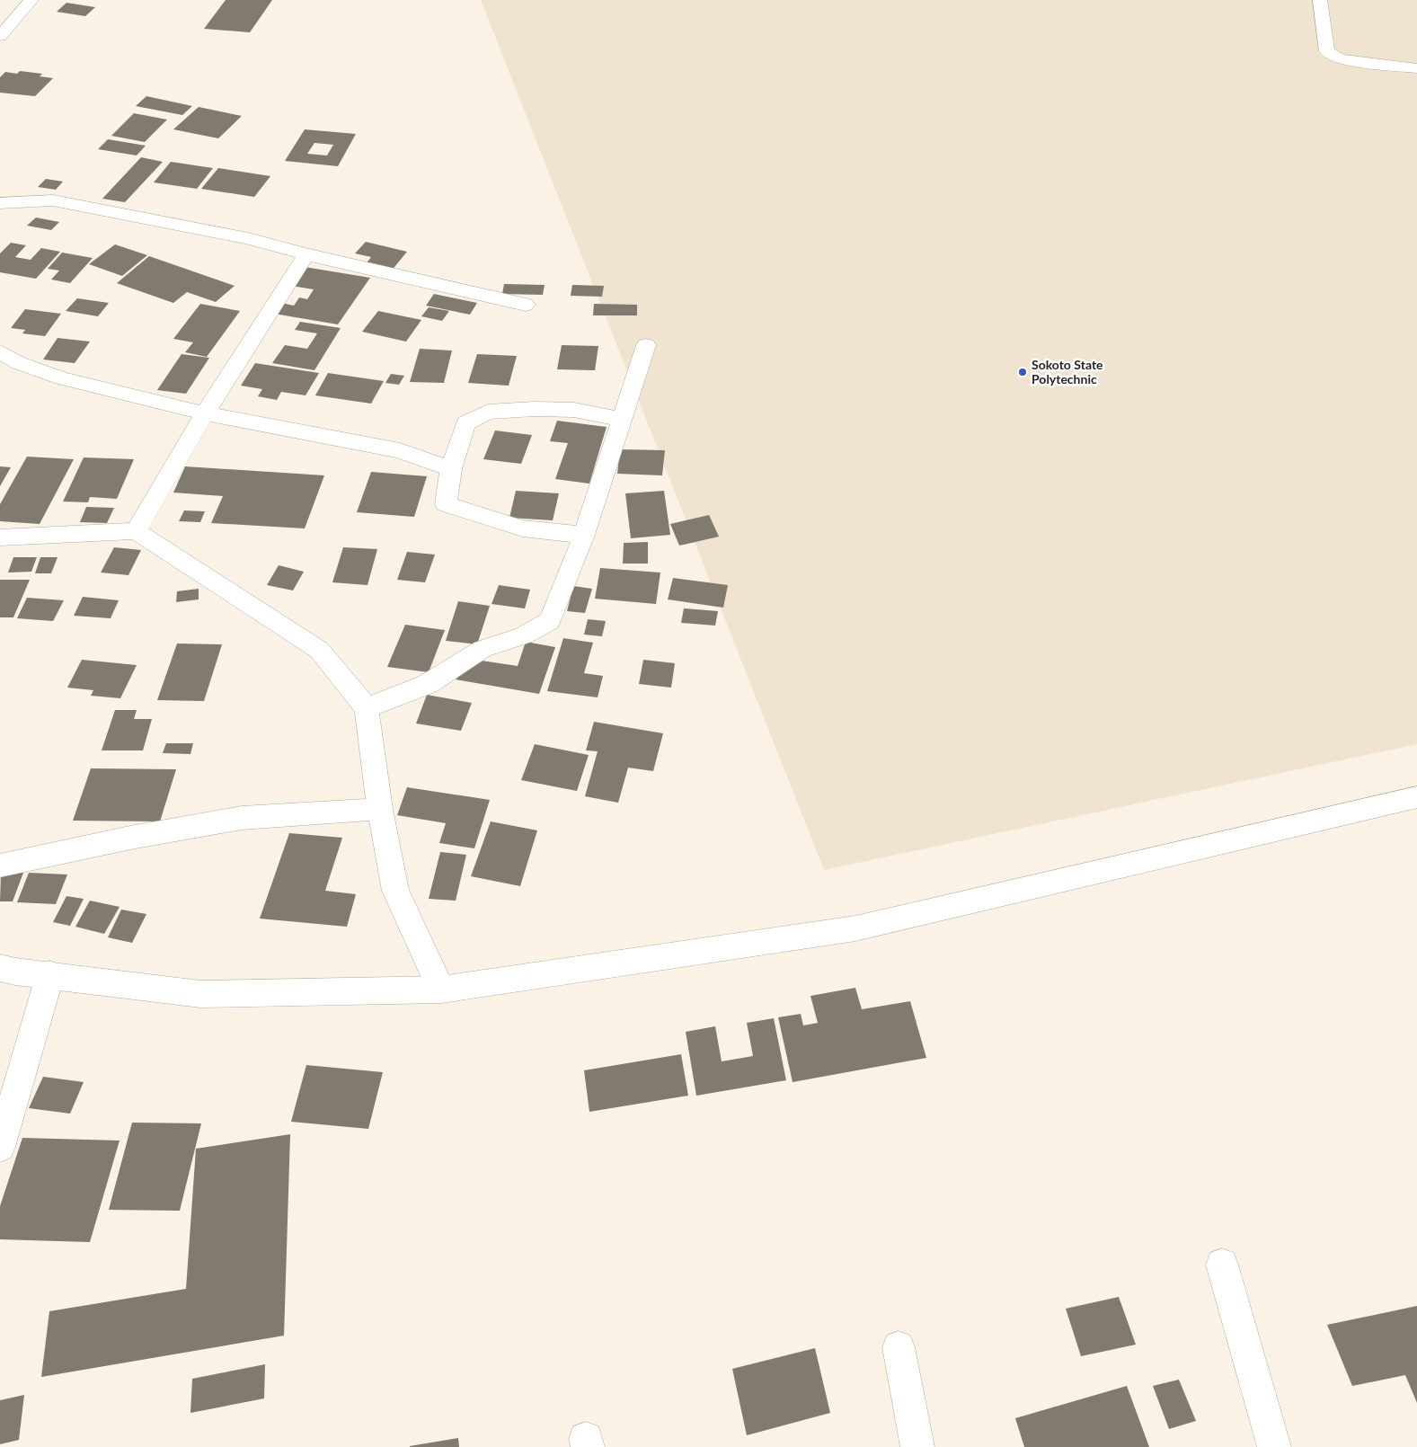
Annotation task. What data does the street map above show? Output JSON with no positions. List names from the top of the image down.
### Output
{
  "places": ["Sokoto State Polytechnic"]
}
